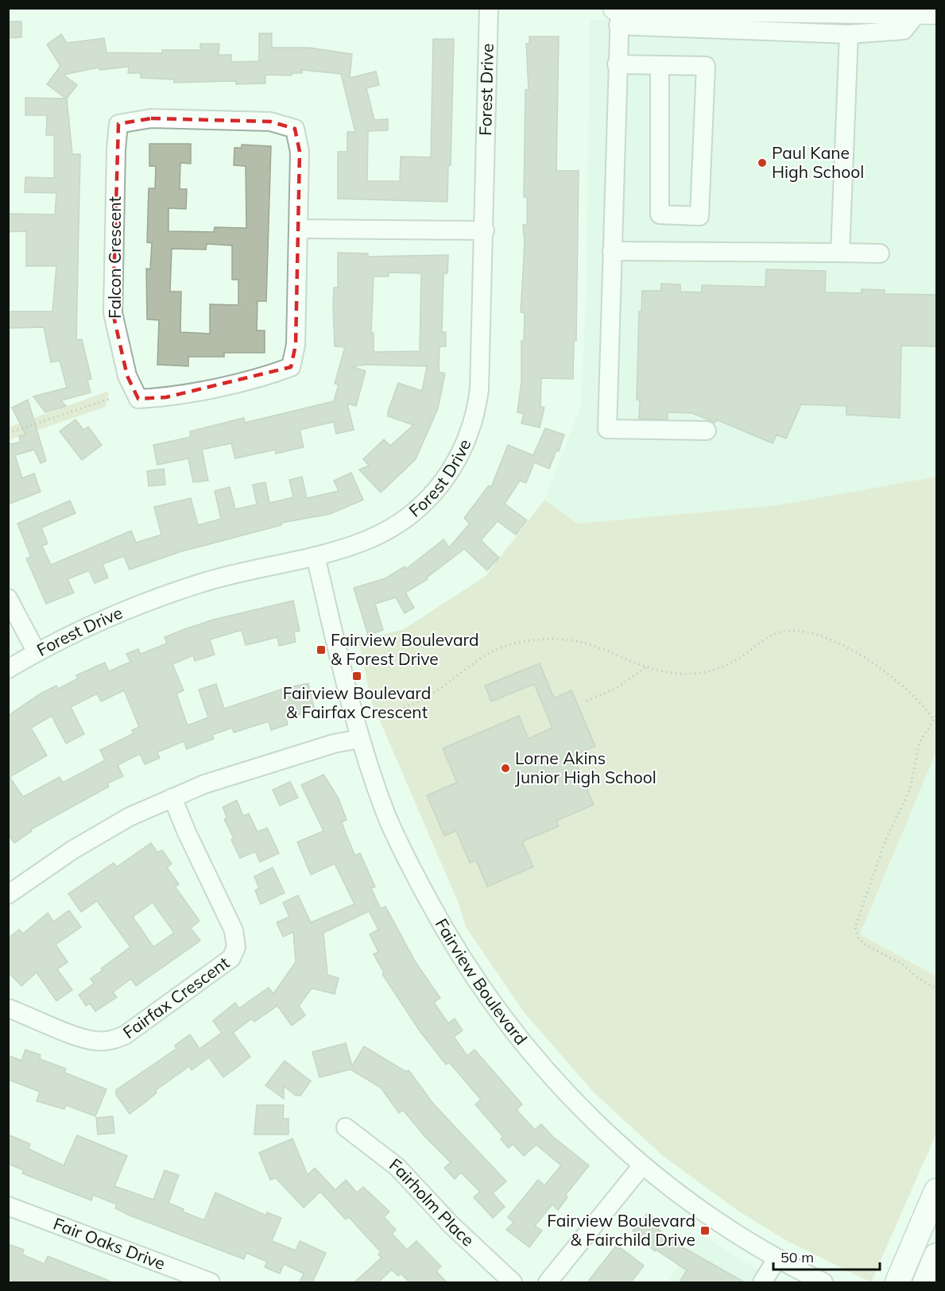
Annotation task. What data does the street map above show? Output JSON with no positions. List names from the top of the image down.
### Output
{
  "streets": {
    "street": [
      "Forest Drive",
      "Falcon Crescent",
      "Fairview Boulevard",
      "Fairfax Crescent",
      "Fairholm Place",
      "Fair Oaks Drive"
    ]
  },
  "crossings": [
    ["Forest Drive", "Fairview Boulevard"]
  ],
  "places": {
    "other": ["Paul Kane High School", "Lorne Akins Junior High School"],
    "transit": ["Fairview Boulevard & Forest Drive", "Fairview Boulevard & Fairfax Crescent", "Fairview Boulevard & Fairchild Drive"]
  },
  "scale_bar": "50 m"
}
